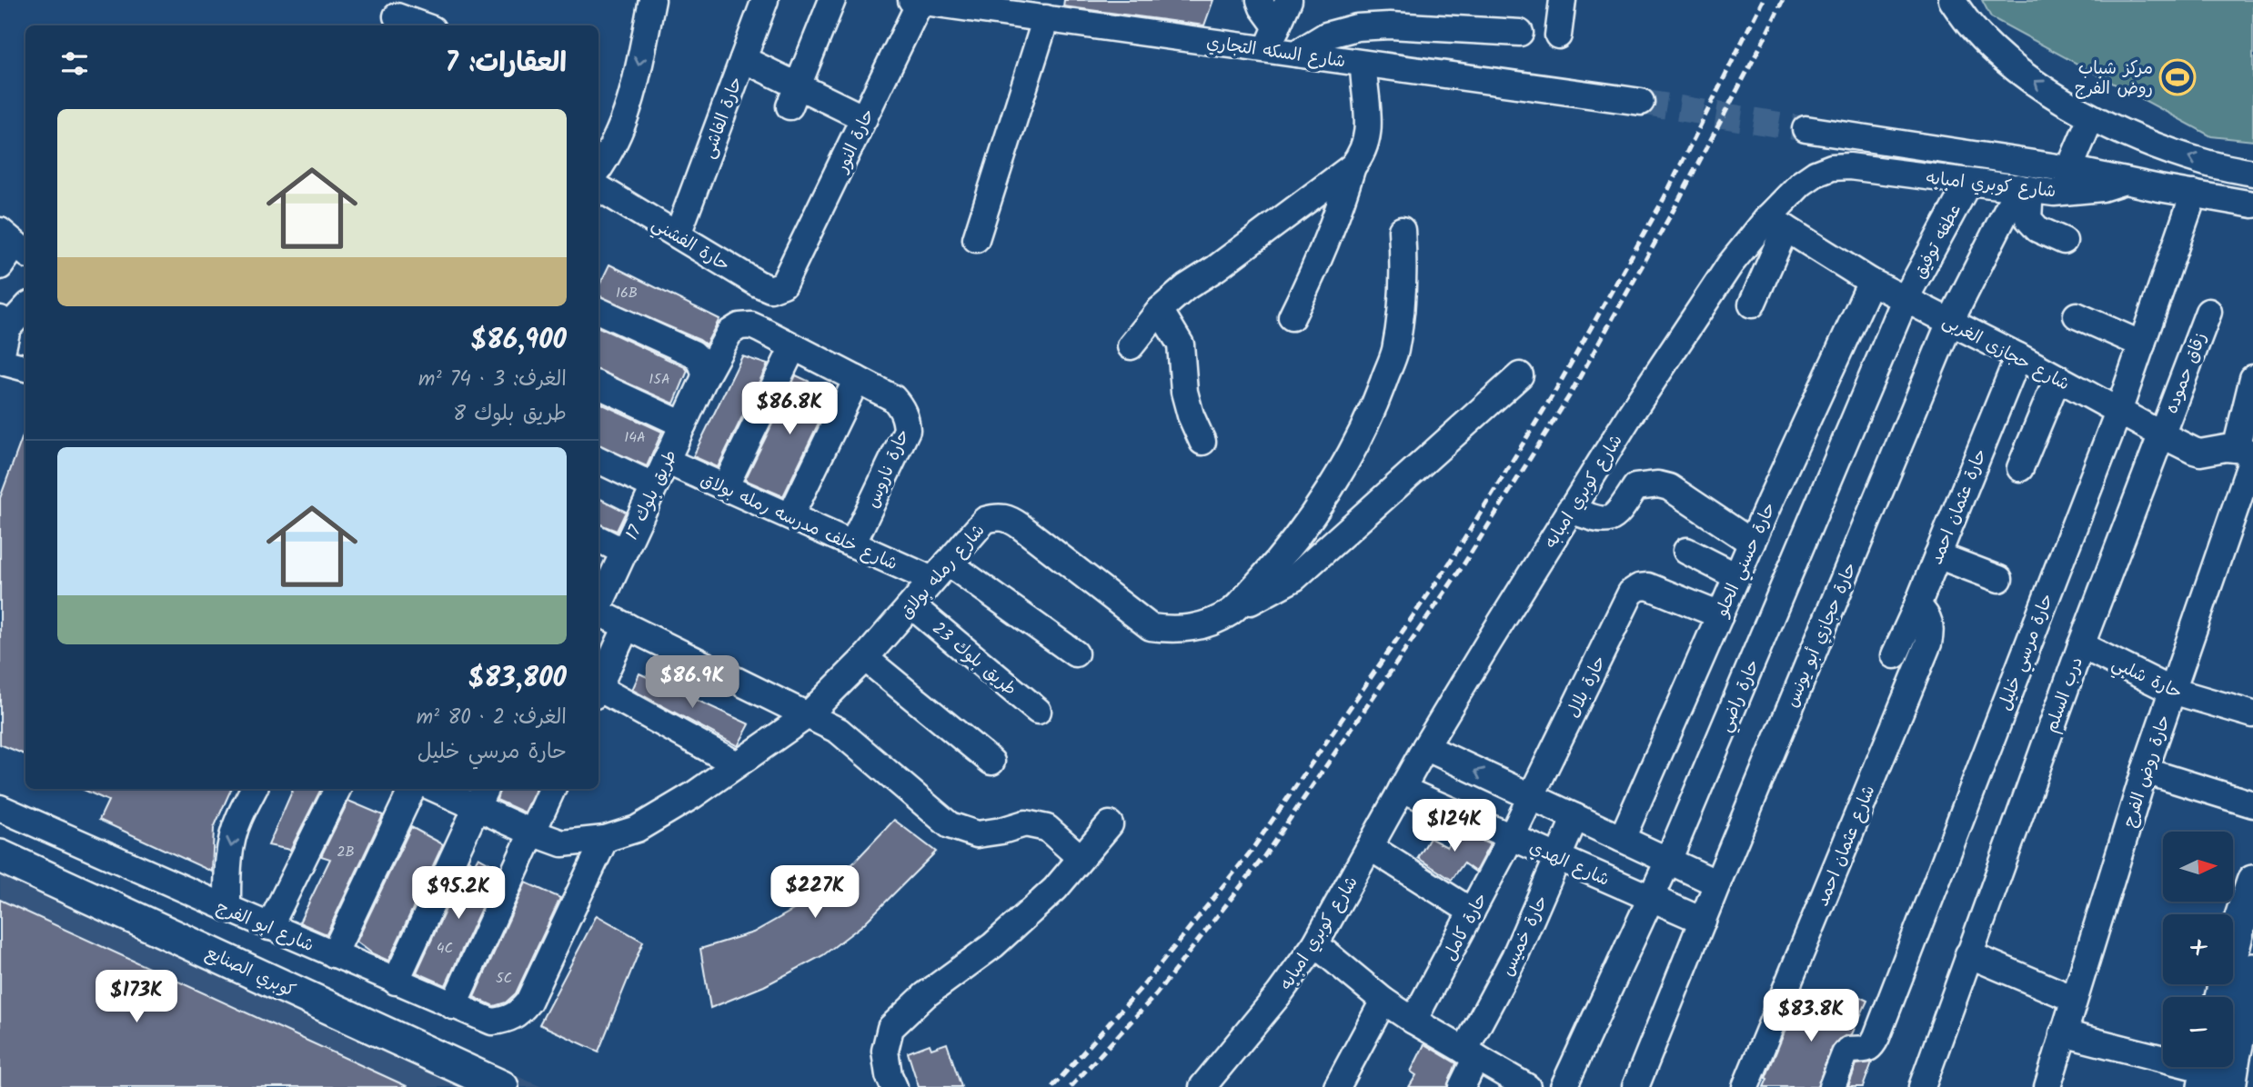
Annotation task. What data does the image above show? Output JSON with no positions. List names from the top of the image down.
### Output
{
  "streets": {
    "main road": ["كوبري الصنايع"],
    "street": [
      "شارع السكه التجاري",
      "حارة الفاشى",
      "حارة النور",
      "شارع كوبري امبابه",
      "عطفه توفيق",
      "حارة الفشني",
      "شارع حجازى الغربى",
      "زقاق حموده",
      "حارة ناروس",
      "طريق بلوك 17",
      "حارة عثمان احمد",
      "شارع خلف مدرسه رمله بولاق",
      "حارة حسني الحلو",
      "شارع رمله بولاق",
      "حارة حجازي أبو يونس",
      "حارة مرسي خليل",
      "طريق بلوك 23",
      "حارة شلبي",
      "حارة بلال",
      "درب السلم",
      "حارة راضي",
      "حارة روض الفرج",
      "شارع عثمان احمد",
      "شارع الهدي",
      "شارع ابو الفرج",
      "حارة كامل",
      "حارة خميس"
    ]
  },
  "crossings": [
    ["شارع السكه التجاري", "حارة النور"],
    ["حارة الفاشى", "حارة الفشني"],
    ["حارة النور", "حارة الفشني"],
    ["شارع كوبري امبابه", "عطفه توفيق"],
    ["شارع كوبري امبابه", "شارع حجازى الغربى"],
    ["شارع كوبري امبابه", "حارة حجازي أبو يونس"],
    ["شارع كوبري امبابه", "حارة مرسي خليل"],
    ["شارع كوبري امبابه", "شارع الهدي"],
    ["عطفه توفيق", "شارع حجازى الغربى"],
    ["عطفه توفيق", "حارة راضي"],
    ["شارع حجازى الغربى", "زقاق حموده"],
    ["شارع حجازى الغربى", "حارة عثمان احمد"],
    ["شارع حجازى الغربى", "حارة حسني الحلو"],
    ["شارع حجازى الغربى", "حارة حجازي أبو يونس"],
    ["شارع حجازى الغربى", "حارة مرسي خليل"],
    ["شارع حجازى الغربى", "درب السلم"],
    ["شارع حجازى الغربى", "حارة راضي"],
    ["شارع حجازى الغربى", "حارة روض الفرج"],
    ["زقاق حموده", "درب السلم"],
    ["حارة ناروس", "طريق بلوك 17"],
    ["حارة ناروس", "شارع خلف مدرسه رمله بولاق"],
    ["طريق بلوك 17", "شارع خلف مدرسه رمله بولاق"],
    ["حارة عثمان احمد", "شارع عثمان احمد"],
    ["شارع خلف مدرسه رمله بولاق", "شارع رمله بولاق"],
    ["حارة حسني الحلو", "حارة بلال"],
    ["شارع رمله بولاق", "طريق بلوك 23"],
    ["شارع رمله بولاق", "شارع ابو الفرج"],
    ["حارة حجازي أبو يونس", "شارع الهدي"],
    ["حارة شلبي", "درب السلم"],
    ["حارة شلبي", "حارة روض الفرج"],
    ["حارة بلال", "حارة كامل"],
    ["حارة راضي", "شارع الهدي"],
    ["شارع الهدي", "حارة كامل"],
    ["شارع الهدي", "حارة خميس"]
  ],
  "places": {
    "sports": ["مركز شباب روض الفرج"]
  },
  "house_numbers": [
    "16B",
    "15A",
    "14A",
    "2B",
    "4C",
    "5C"
  ],
  "north": "right",
  "page": {
    "heading": "العقارات: 7",
    "list": [
      {
        "name": "$86,900",
        "note": "الغرف: 3 · 74 m² · طريق بلوك 8"
      },
      {
        "name": "$83,800",
        "note": "الغرف: 2 · 80 m² · حارة مرسي خليل"
      }
    ],
    "price": [
      "$86.8K",
      "$86.9K",
      "$124K",
      "$227K",
      "$95.2K",
      "$173K",
      "$83.8K"
    ],
    "map_buttons": ["+", "−"]
  }
}
